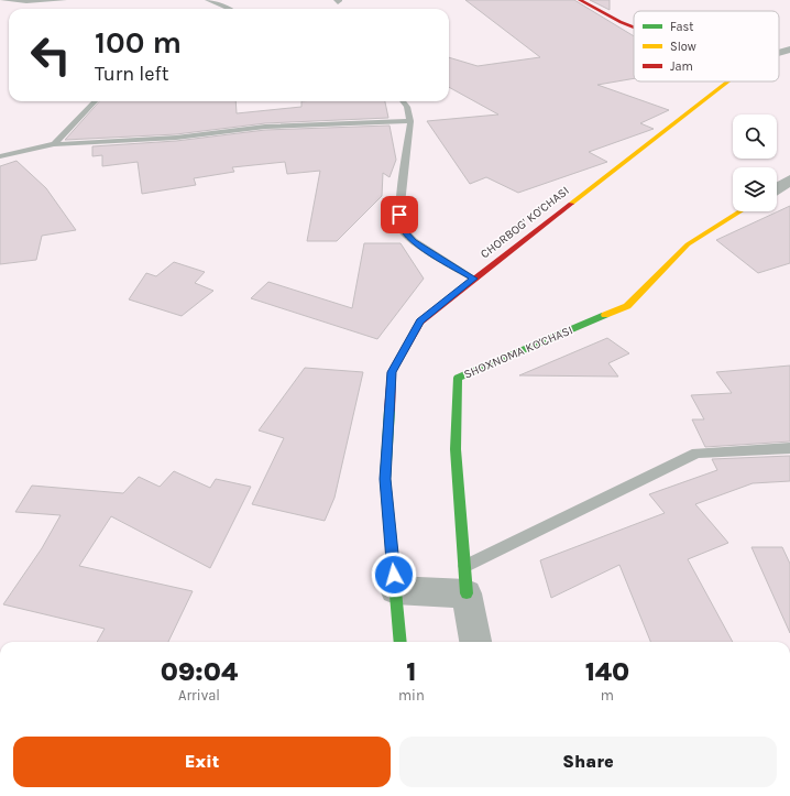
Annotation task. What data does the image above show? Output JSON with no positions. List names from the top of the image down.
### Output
{
  "streets": {
    "street": ["CHORBOG' KO'CHASI", "SHOXNOMA KO'CHASI"]
  },
  "legend": ["Fast", "Slow", "Jam"],
  "page": {
    "turn": ["100 m", "Turn left"],
    "eta": [
      "09:04",
      "Arrival",
      "1",
      "min",
      "140",
      "m"
    ],
    "buttons": ["Exit", "Share"]
  }
}
